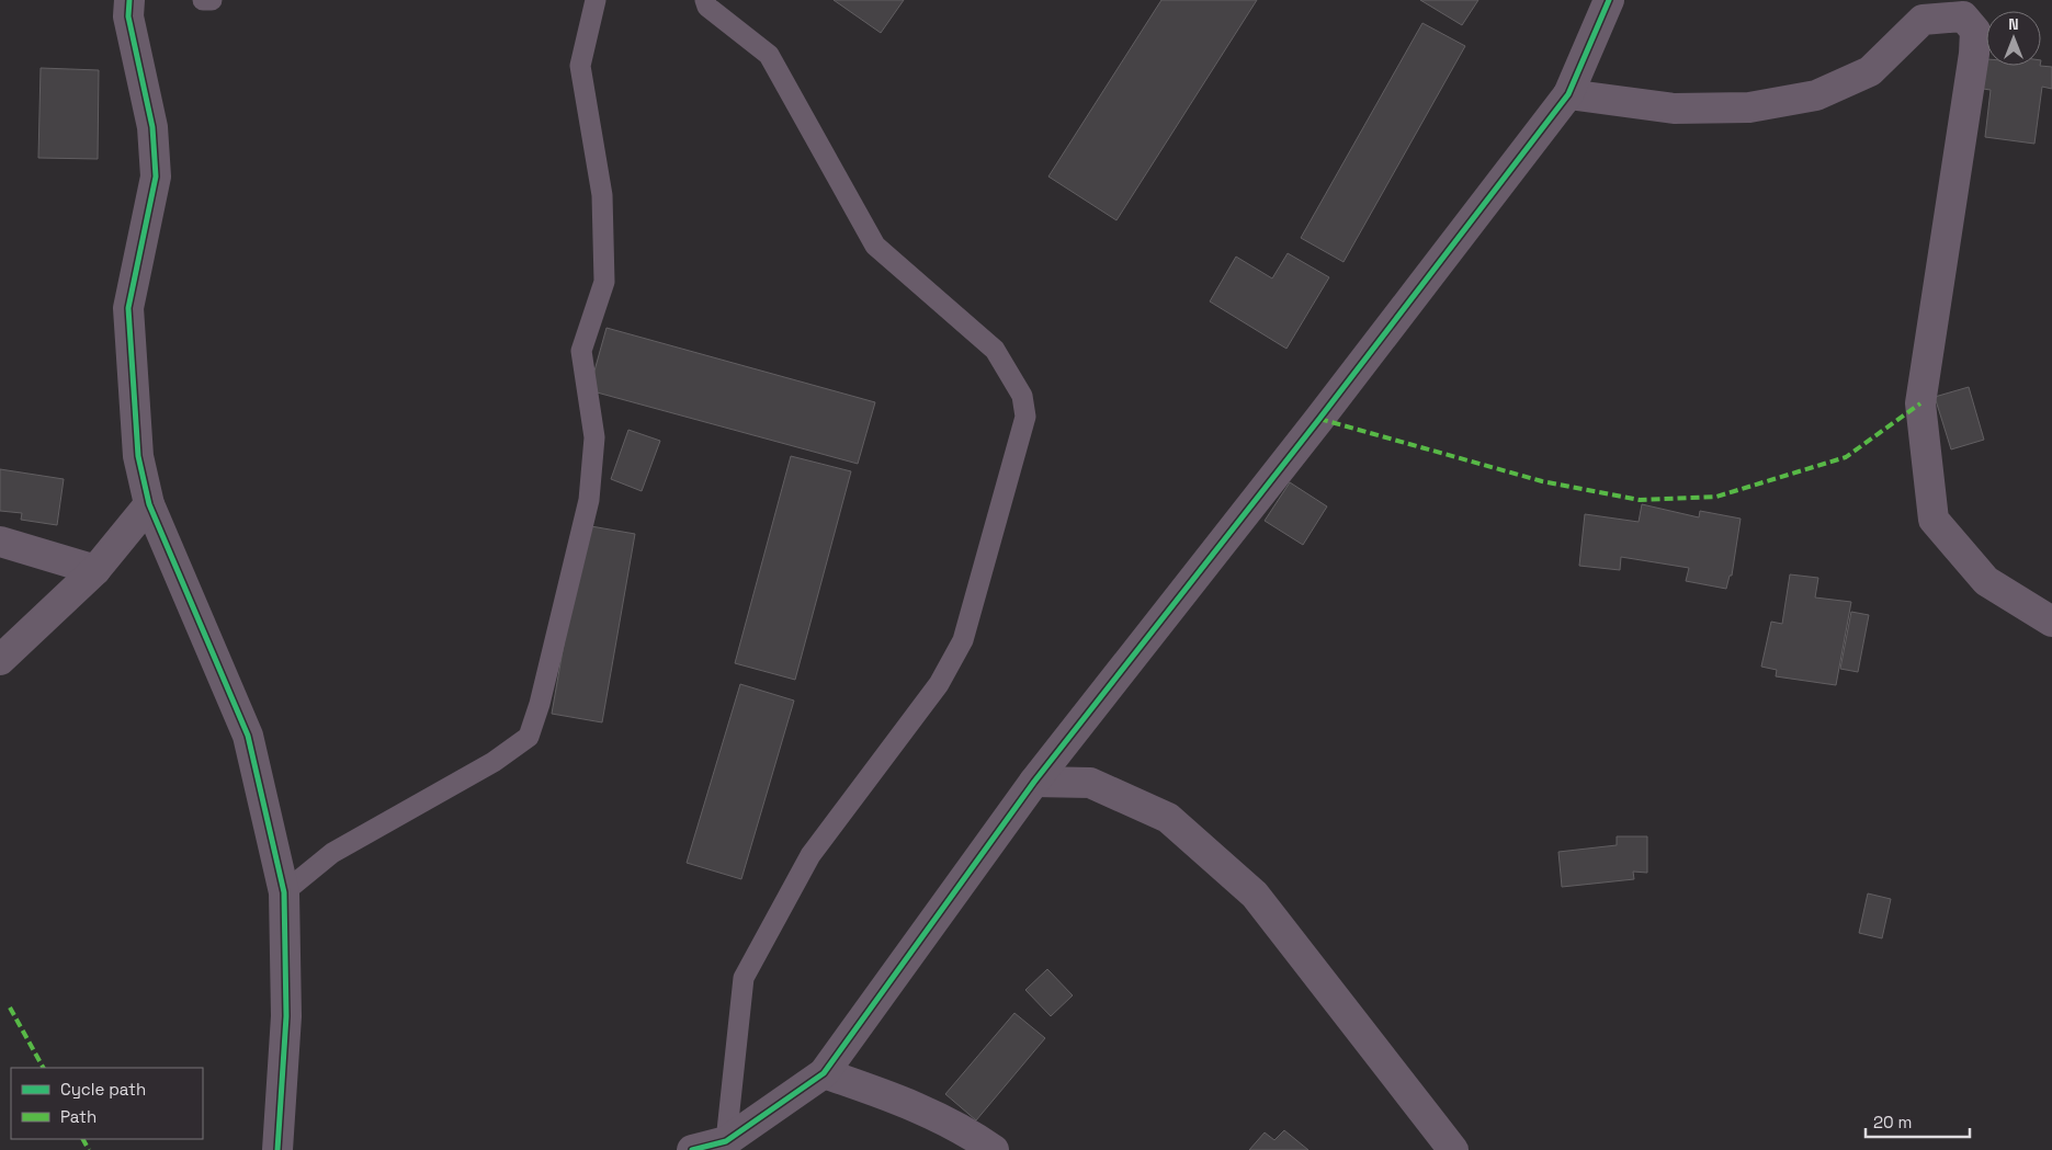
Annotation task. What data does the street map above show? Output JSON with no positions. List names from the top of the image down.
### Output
{
  "legend": ["Cycle path", "Path"],
  "scale_bar": "20 m",
  "north": "top"
}
